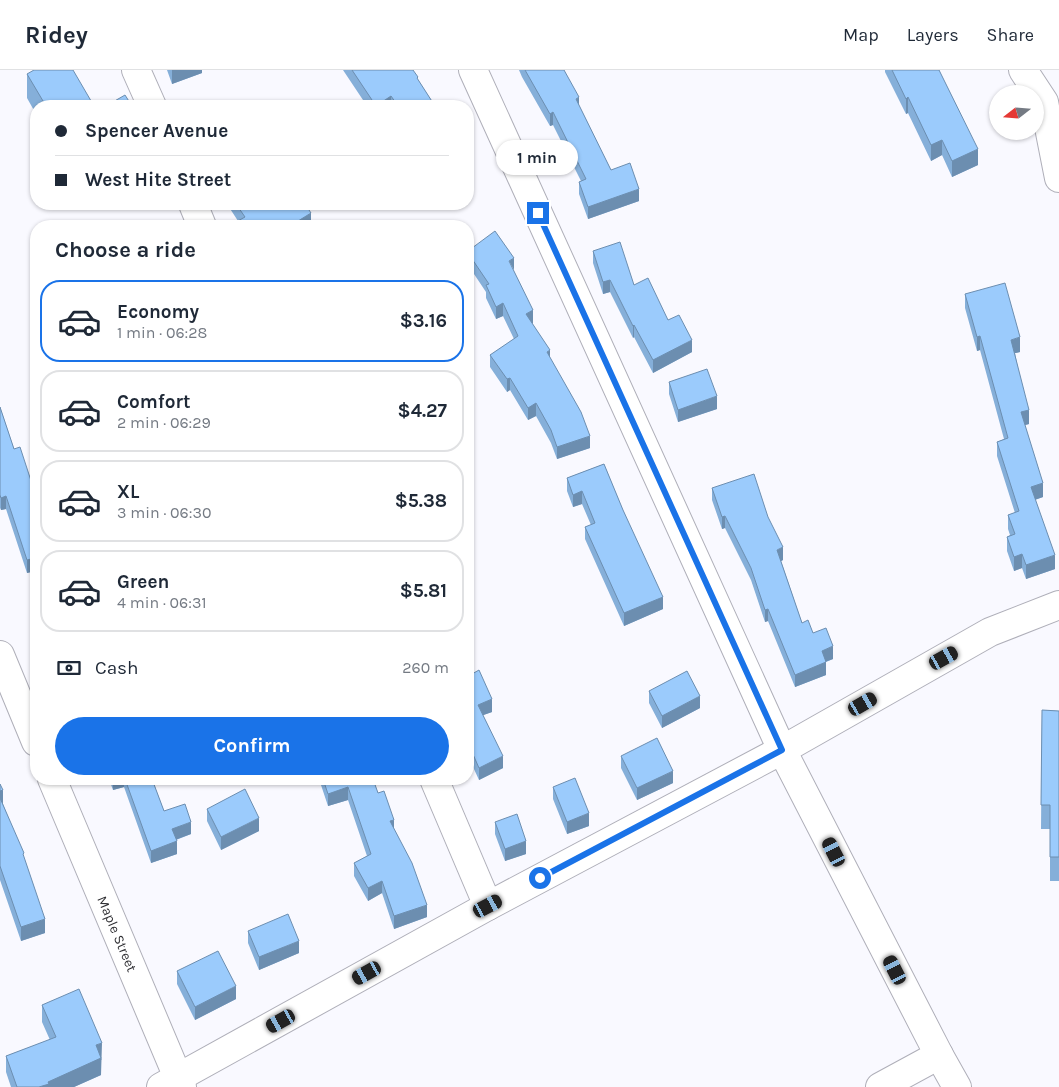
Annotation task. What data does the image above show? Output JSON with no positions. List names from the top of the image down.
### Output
{
  "streets": {
    "street": ["Maple Street"]
  },
  "north": "left",
  "page": {
    "header": "Ridey",
    "nav": ["Map", "Layers", "Share"],
    "banner": ["Spencer Avenue", "West Hite Street"],
    "bubble": "1 min",
    "heading": "Choose a ride",
    "list": [
      {
        "name": "Economy",
        "note": "1 min · 06:28",
        "value": "$3.16"
      },
      {
        "name": "Comfort",
        "note": "2 min · 06:29",
        "value": "$4.27"
      },
      {
        "name": "XL",
        "note": "3 min · 06:30",
        "value": "$5.38"
      },
      {
        "name": "Green",
        "note": "4 min · 06:31",
        "value": "$5.81"
      }
    ],
    "pay": ["Cash", "260 m"],
    "buttons": "Confirm"
  }
}
